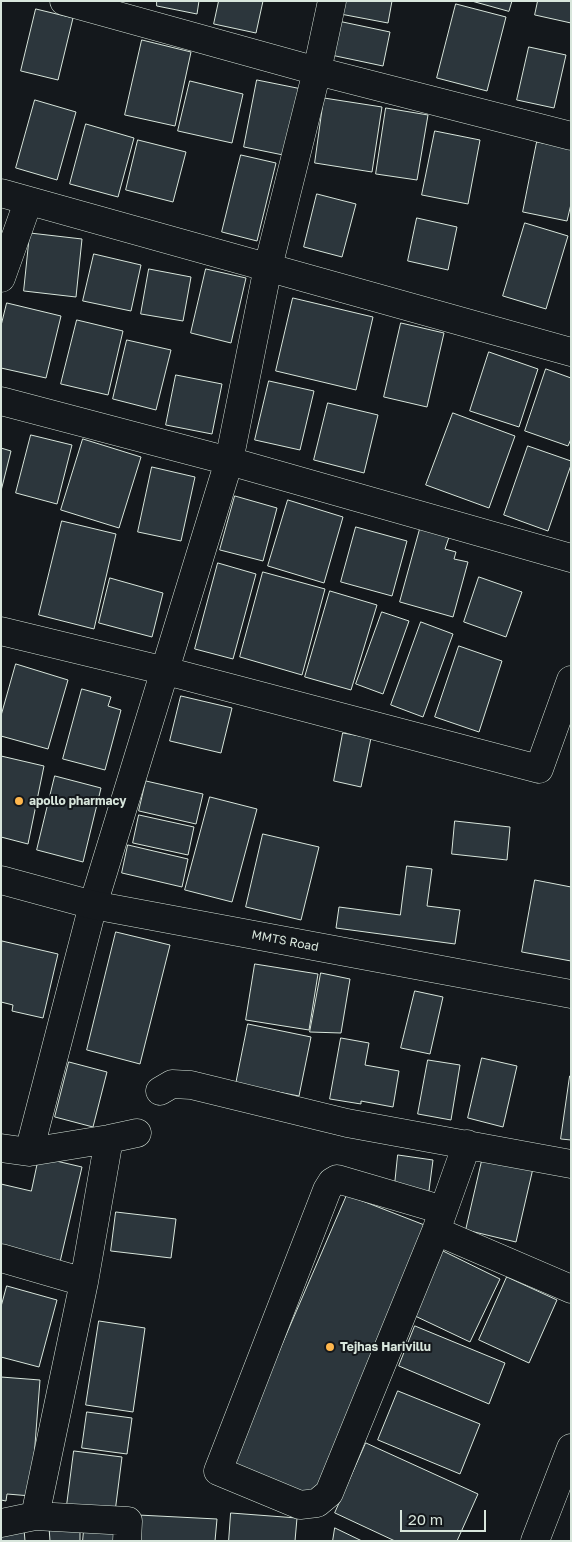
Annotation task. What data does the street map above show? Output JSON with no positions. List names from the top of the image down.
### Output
{
  "streets": {
    "street": ["MMTS Road"]
  },
  "places": ["apollo pharmacy", "Tejhas Harivillu"],
  "scale_bar": "20 m"
}
